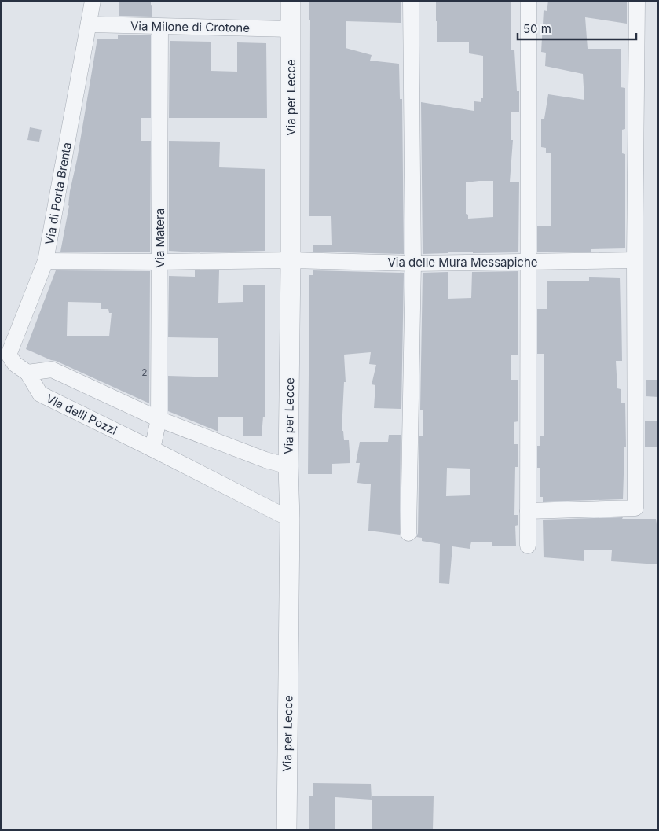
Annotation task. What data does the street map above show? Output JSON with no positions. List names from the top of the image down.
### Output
{
  "streets": {
    "street": [
      "Via Milone di Crotone",
      "Via per Lecce",
      "Via di Porta Brenta",
      "Via Matera",
      "Via delle Mura Messapiche",
      "Via delli Pozzi"
    ]
  },
  "crossings": [
    ["Via Milone di Crotone", "Via per Lecce"],
    ["Via Milone di Crotone", "Via di Porta Brenta"],
    ["Via Milone di Crotone", "Via Matera"],
    ["Via per Lecce", "Via delle Mura Messapiche"],
    ["Via per Lecce", "Via delli Pozzi"],
    ["Via di Porta Brenta", "Via delle Mura Messapiche"],
    ["Via di Porta Brenta", "Via delli Pozzi"],
    ["Via Matera", "Via delle Mura Messapiche"],
    ["Via Matera", "Via delli Pozzi"]
  ],
  "house_numbers": ["2"],
  "scale_bar": "50 m"
}
